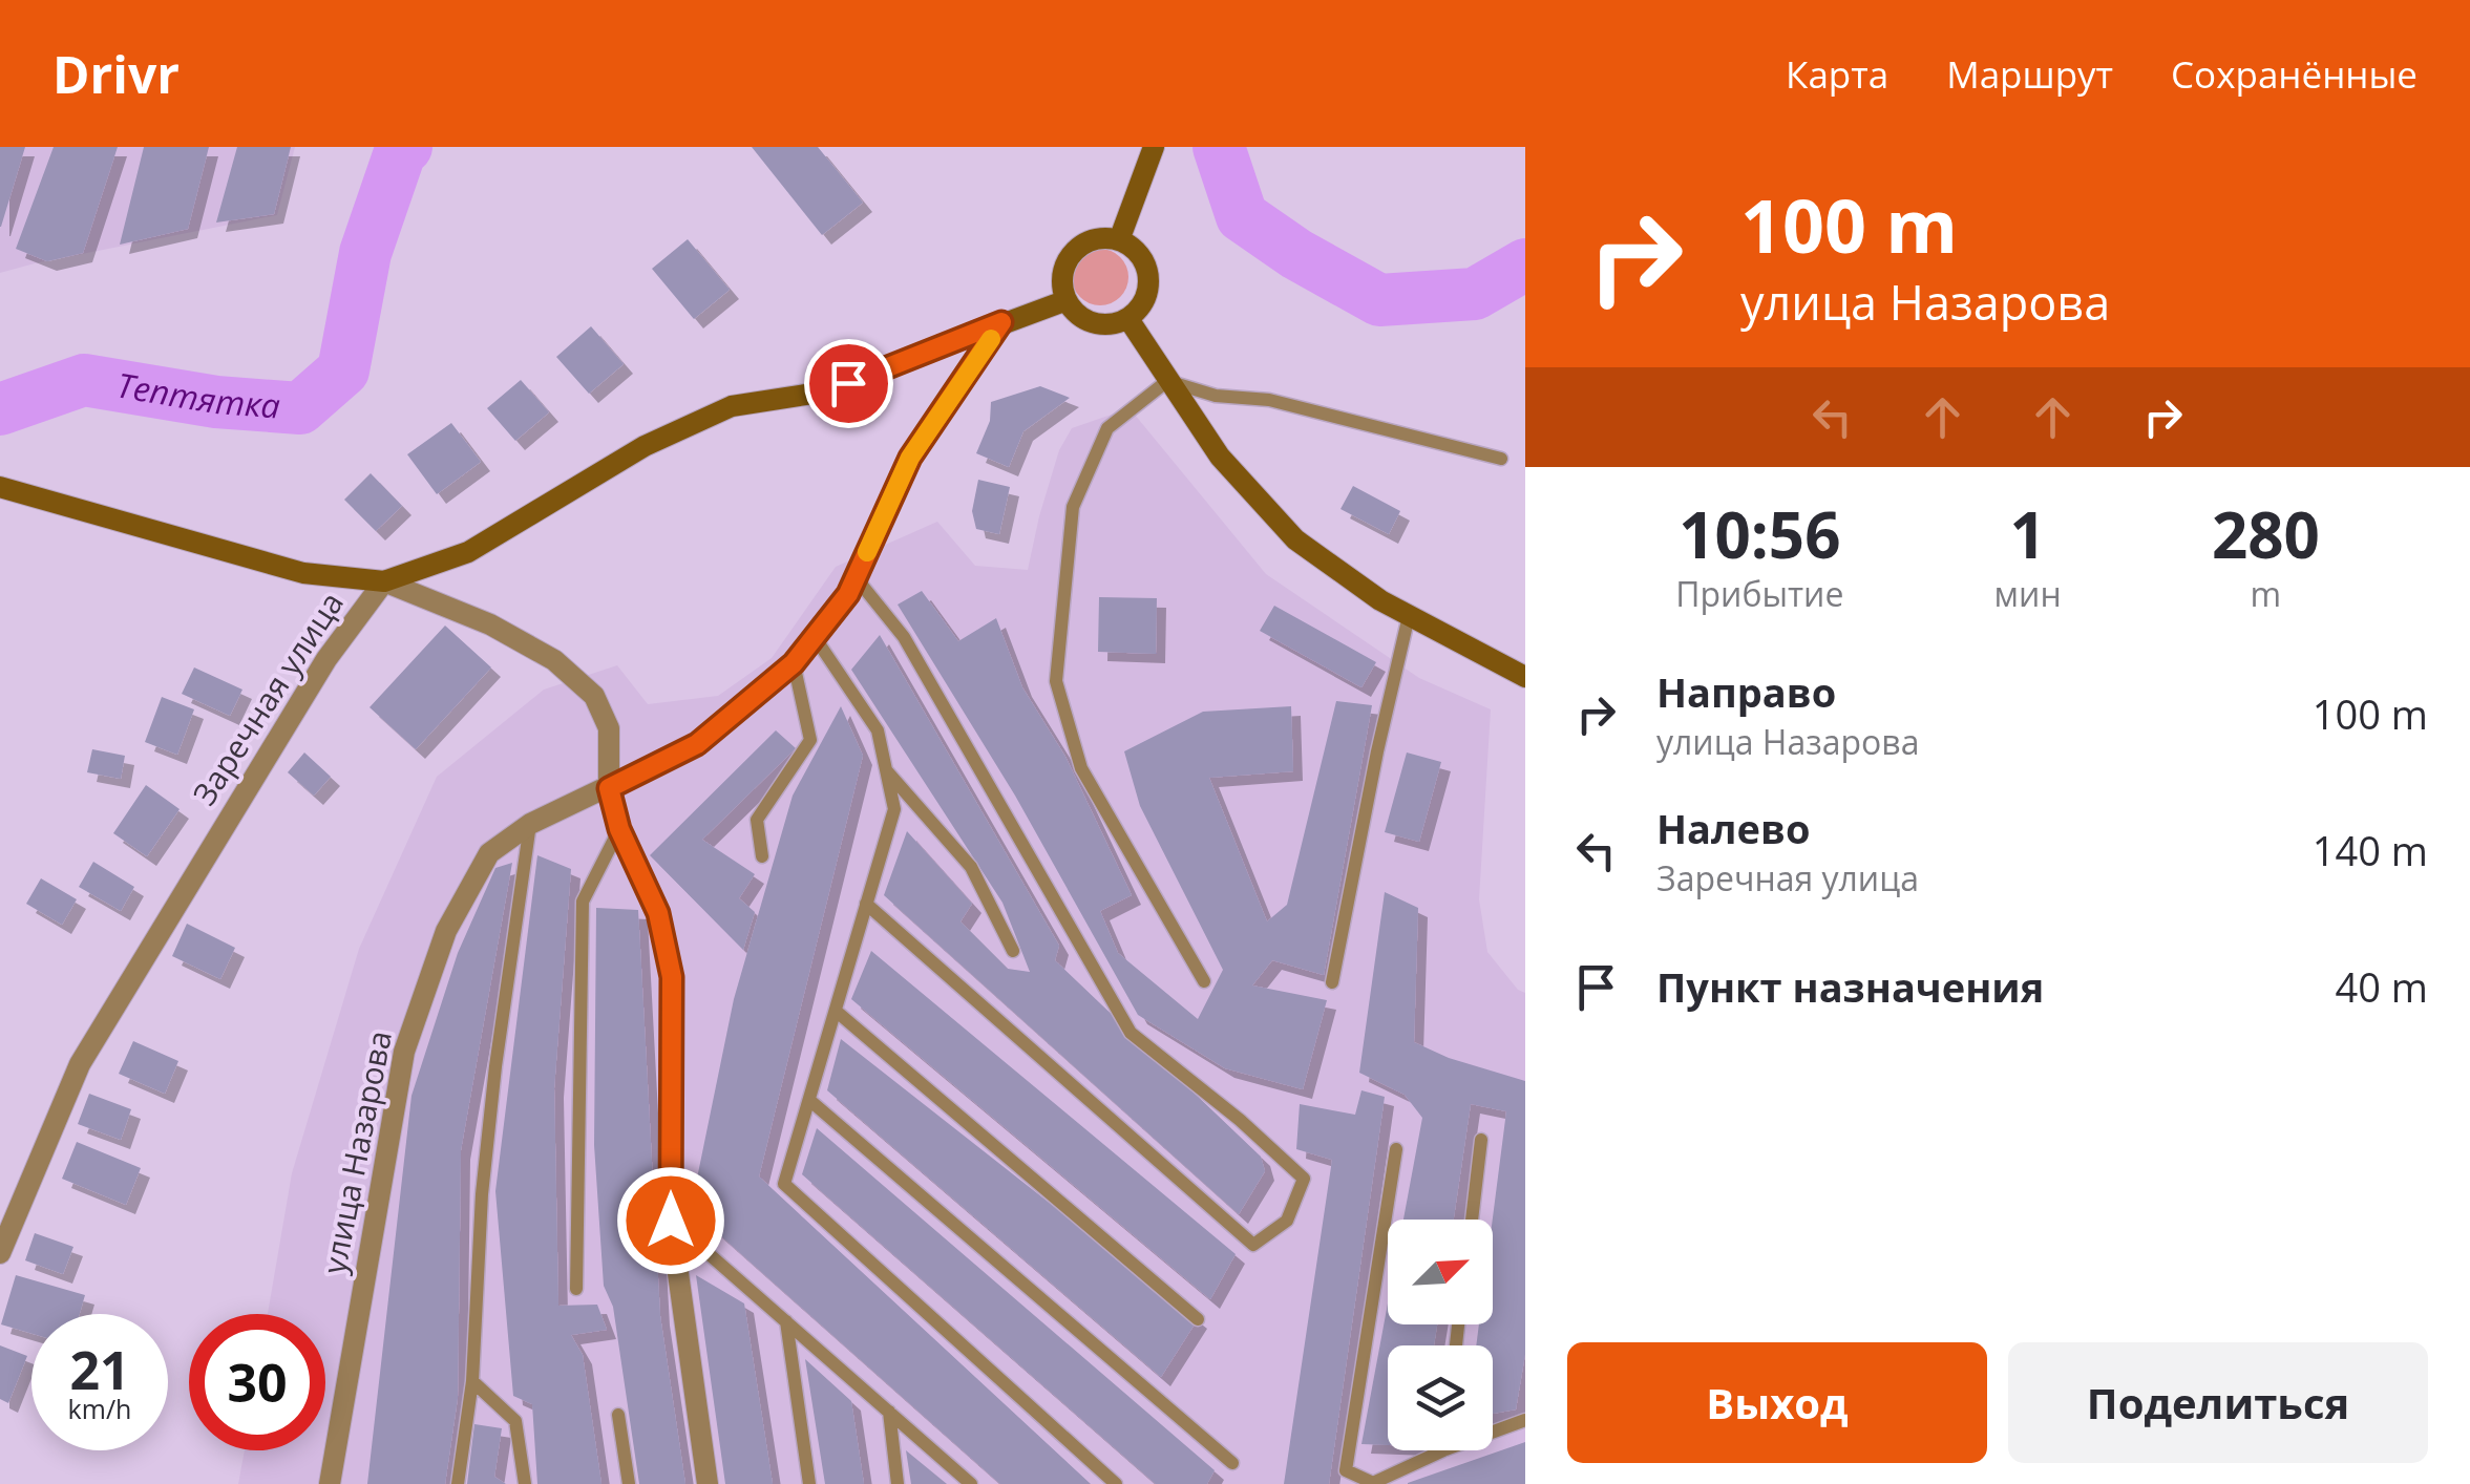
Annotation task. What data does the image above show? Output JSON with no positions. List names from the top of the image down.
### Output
{
  "streets": {
    "main road": ["Заречная улица"],
    "street": ["улица Назарова"]
  },
  "crossings": [
    ["Заречная улица", "улица Назарова"]
  ],
  "water": ["Тептятка"],
  "north": "top right",
  "page": {
    "header": "Drivr",
    "nav": ["Карта", "Маршрут", "Сохранённые"],
    "turn": ["100 m", "улица Назарова"],
    "eta": [
      "10:56",
      "Прибытие",
      "1",
      "мин",
      "280",
      "m"
    ],
    "list": [
      {
        "name": "Направо",
        "note": "улица Назарова",
        "value": "100 m"
      },
      {
        "name": "Налево",
        "note": "Заречная улица",
        "value": "140 m"
      },
      {
        "name": "Пункт назначения",
        "value": "40 m"
      }
    ],
    "speed": "21 km/h",
    "limit": "30",
    "buttons": ["Выход", "Поделиться"]
  }
}
